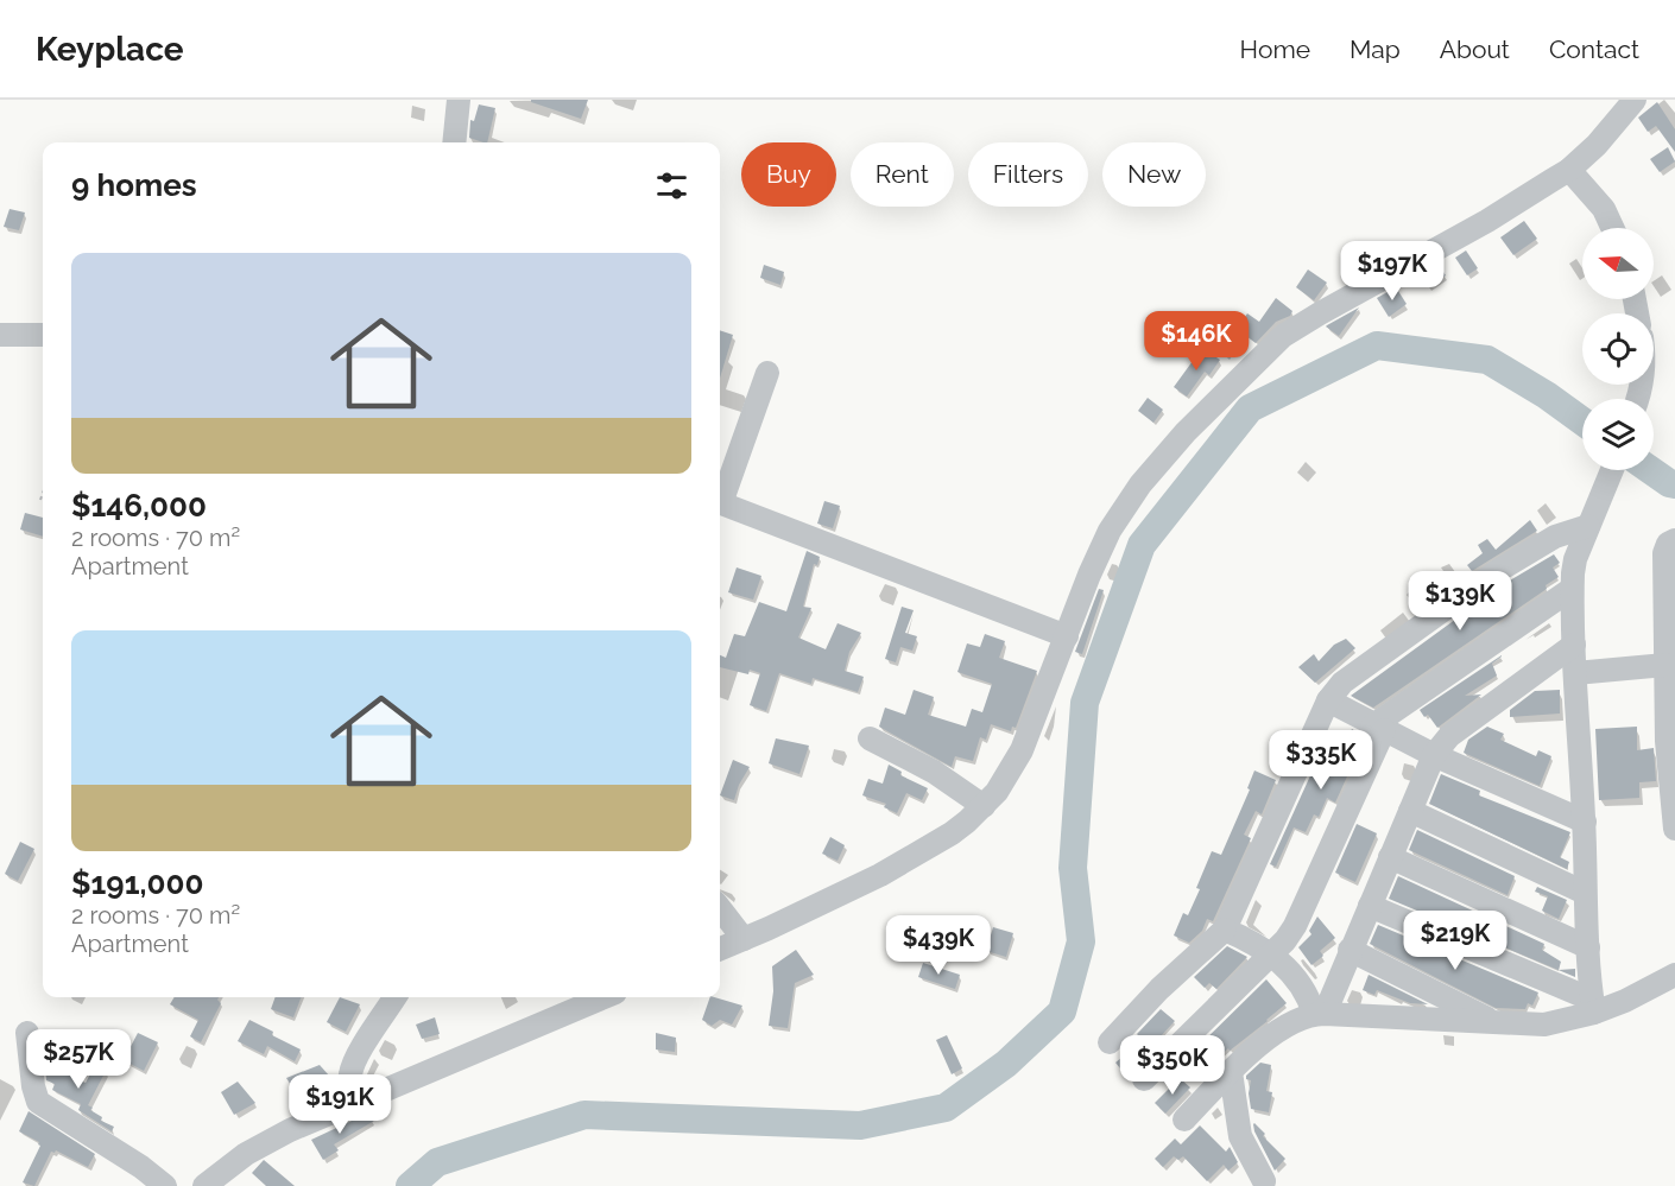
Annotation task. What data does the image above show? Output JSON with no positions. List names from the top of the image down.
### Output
{
  "north": "left",
  "page": {
    "header": "Keyplace",
    "nav": [
      "Home",
      "Map",
      "About",
      "Contact"
    ],
    "chip": [
      "Buy",
      "Rent",
      "Filters",
      "New"
    ],
    "heading": "9 homes",
    "list": [
      {
        "name": "$146,000",
        "note": "2 rooms · 70 m² · Apartment"
      },
      {
        "name": "$191,000",
        "note": "2 rooms · 70 m² · Apartment"
      }
    ],
    "price": [
      "$197K",
      "$146K",
      "$139K",
      "$335K",
      "$219K",
      "$439K",
      "$257K",
      "$350K",
      "$191K"
    ]
  }
}
